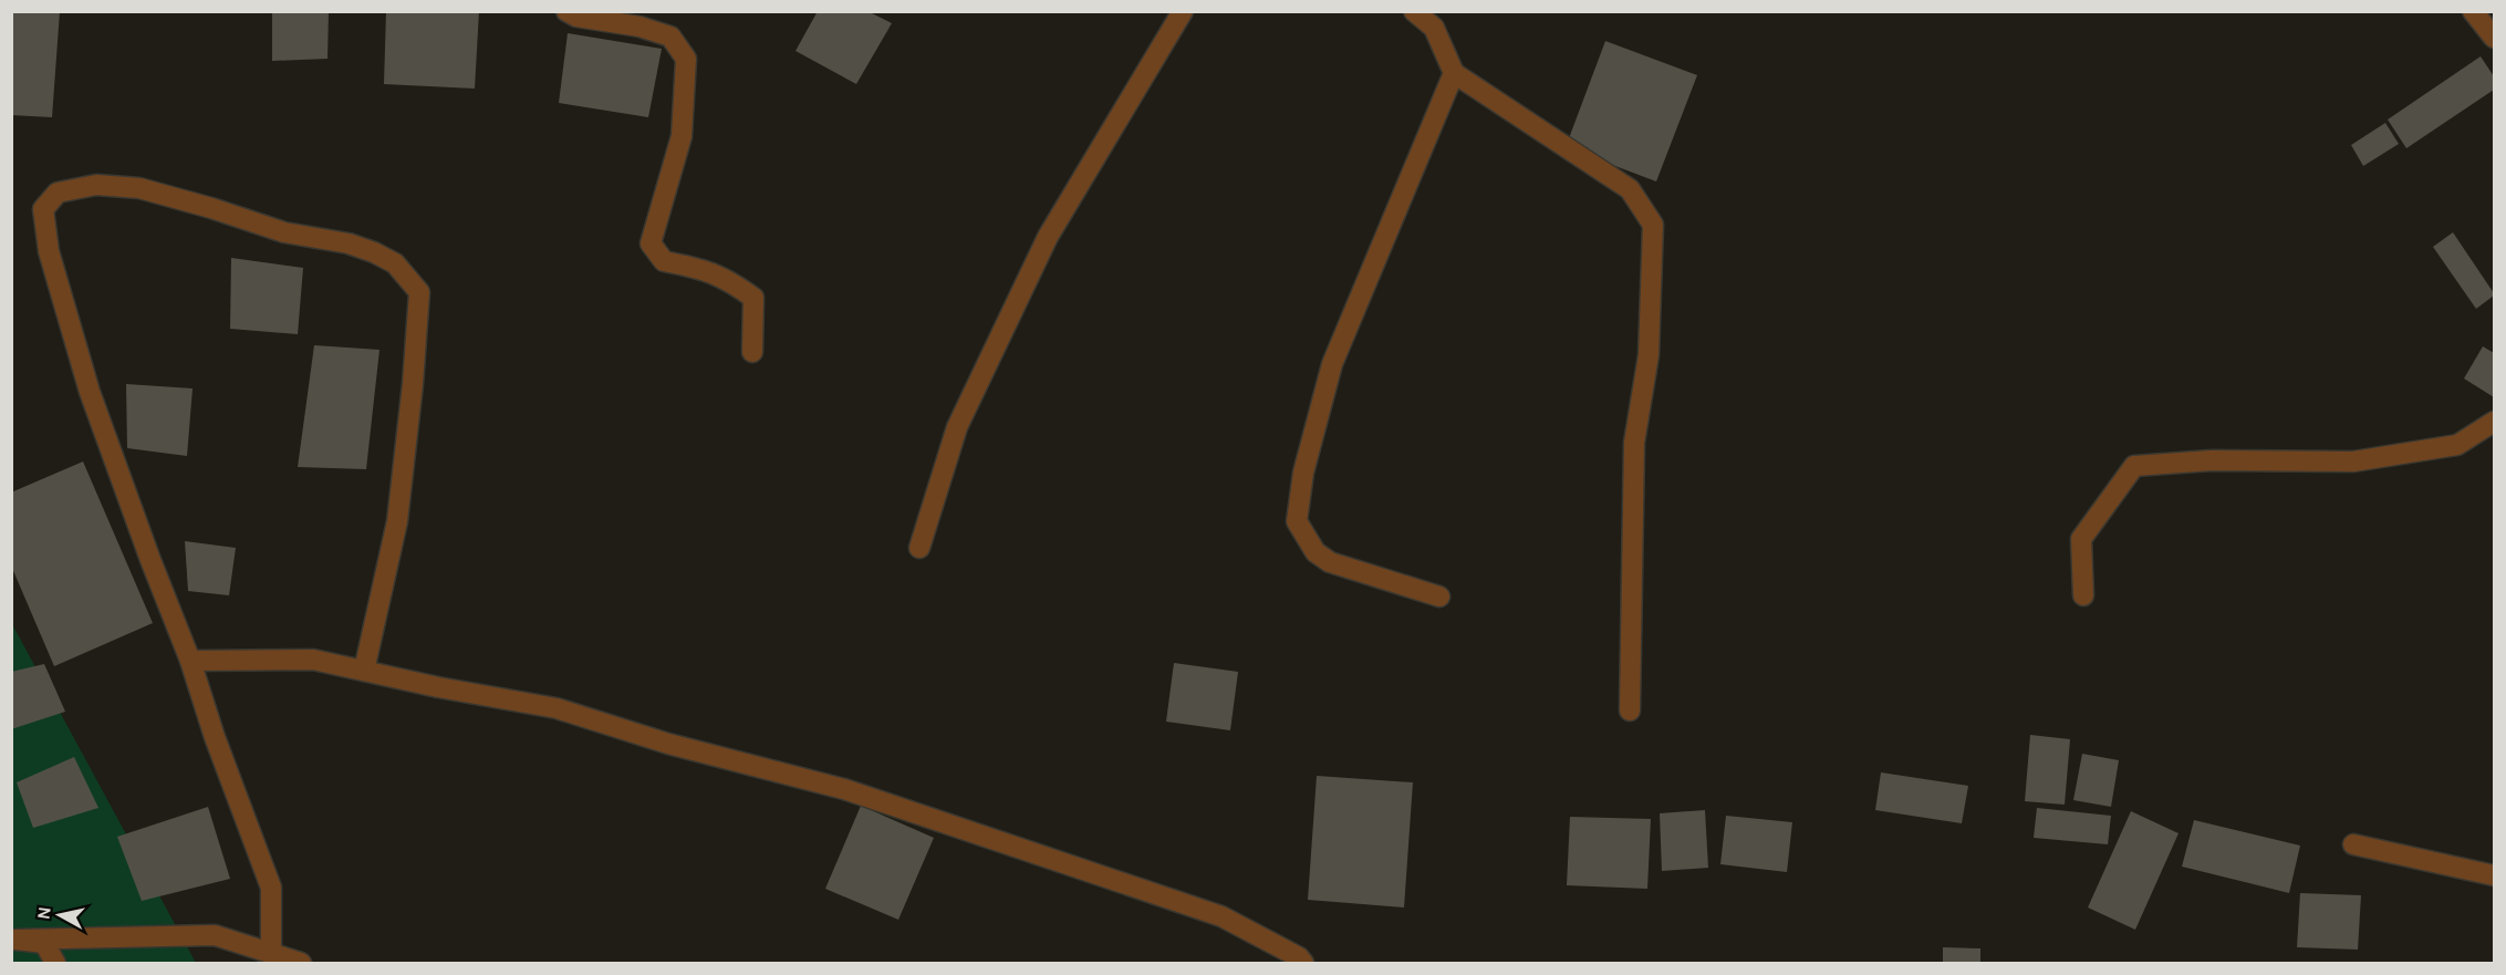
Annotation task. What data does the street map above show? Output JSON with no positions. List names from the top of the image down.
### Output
{
  "north": "left"
}
